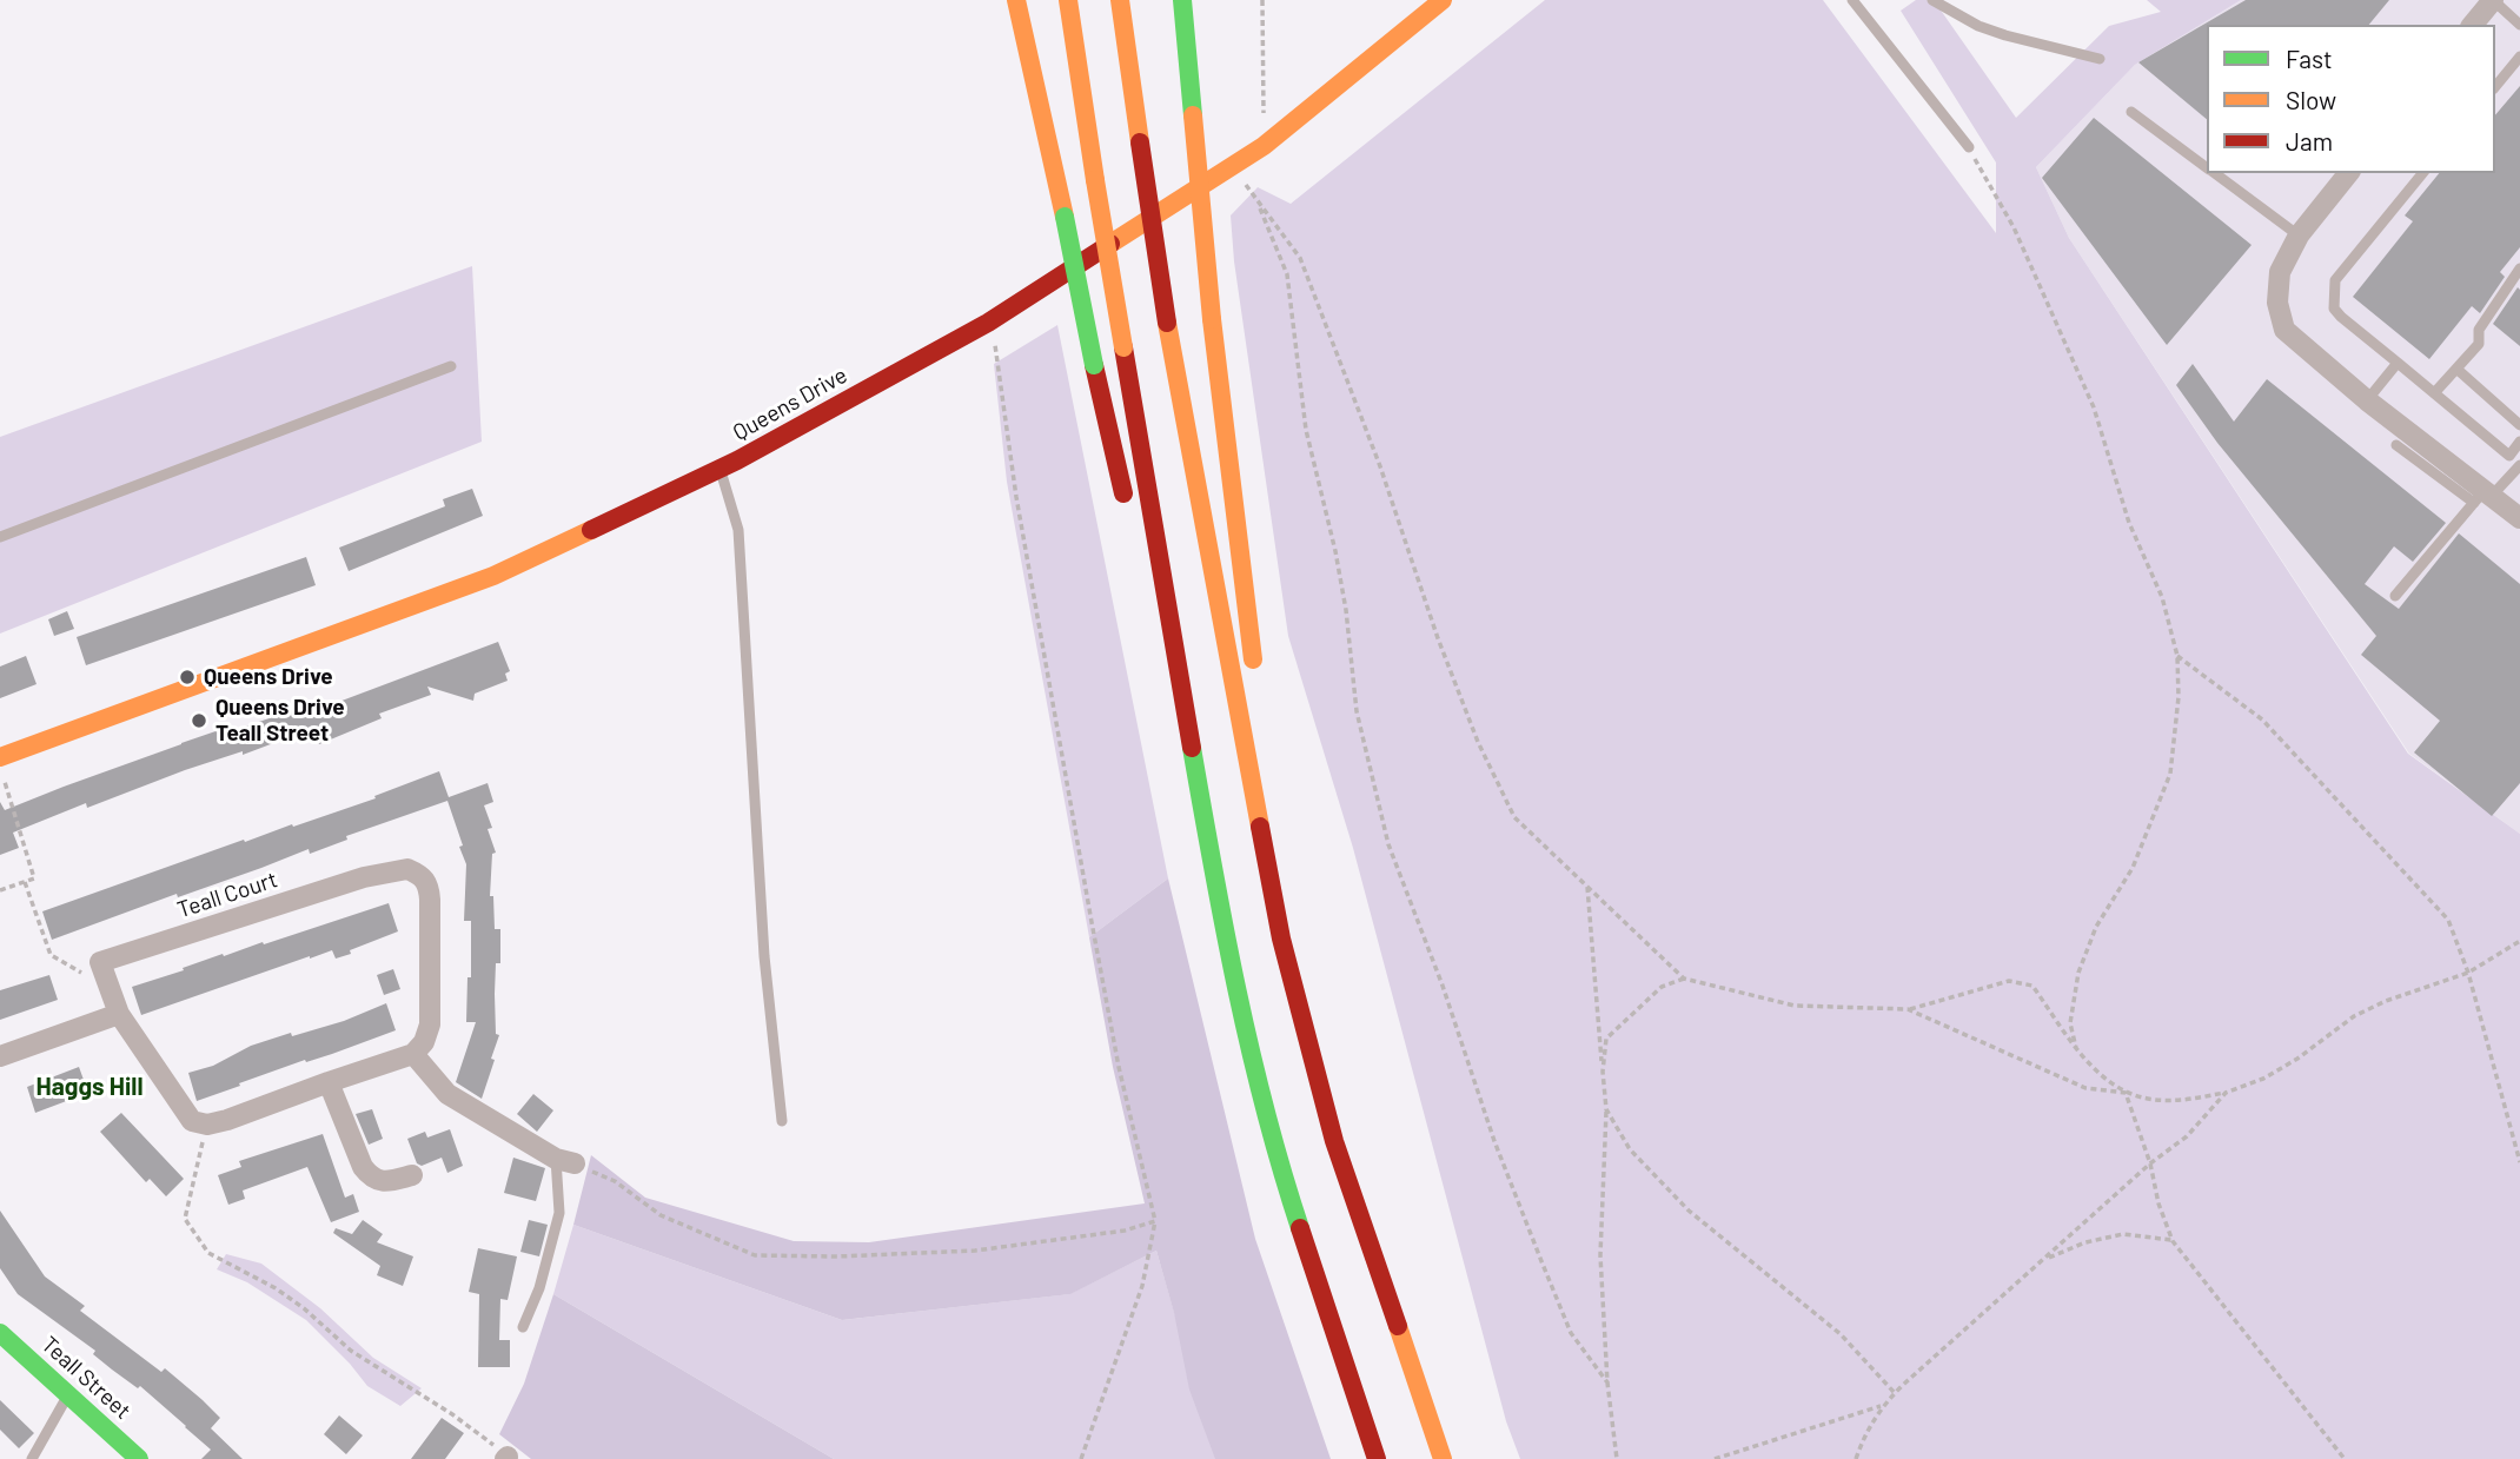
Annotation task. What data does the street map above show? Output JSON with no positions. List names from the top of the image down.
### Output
{
  "streets": {
    "main road": ["Queens Drive", "Teall Street"],
    "street": ["Teall Court"]
  },
  "districts": ["Haggs Hill"],
  "places": ["Queens Drive", "Queens Drive Teall Street"],
  "legend": ["Fast", "Slow", "Jam"]
}
